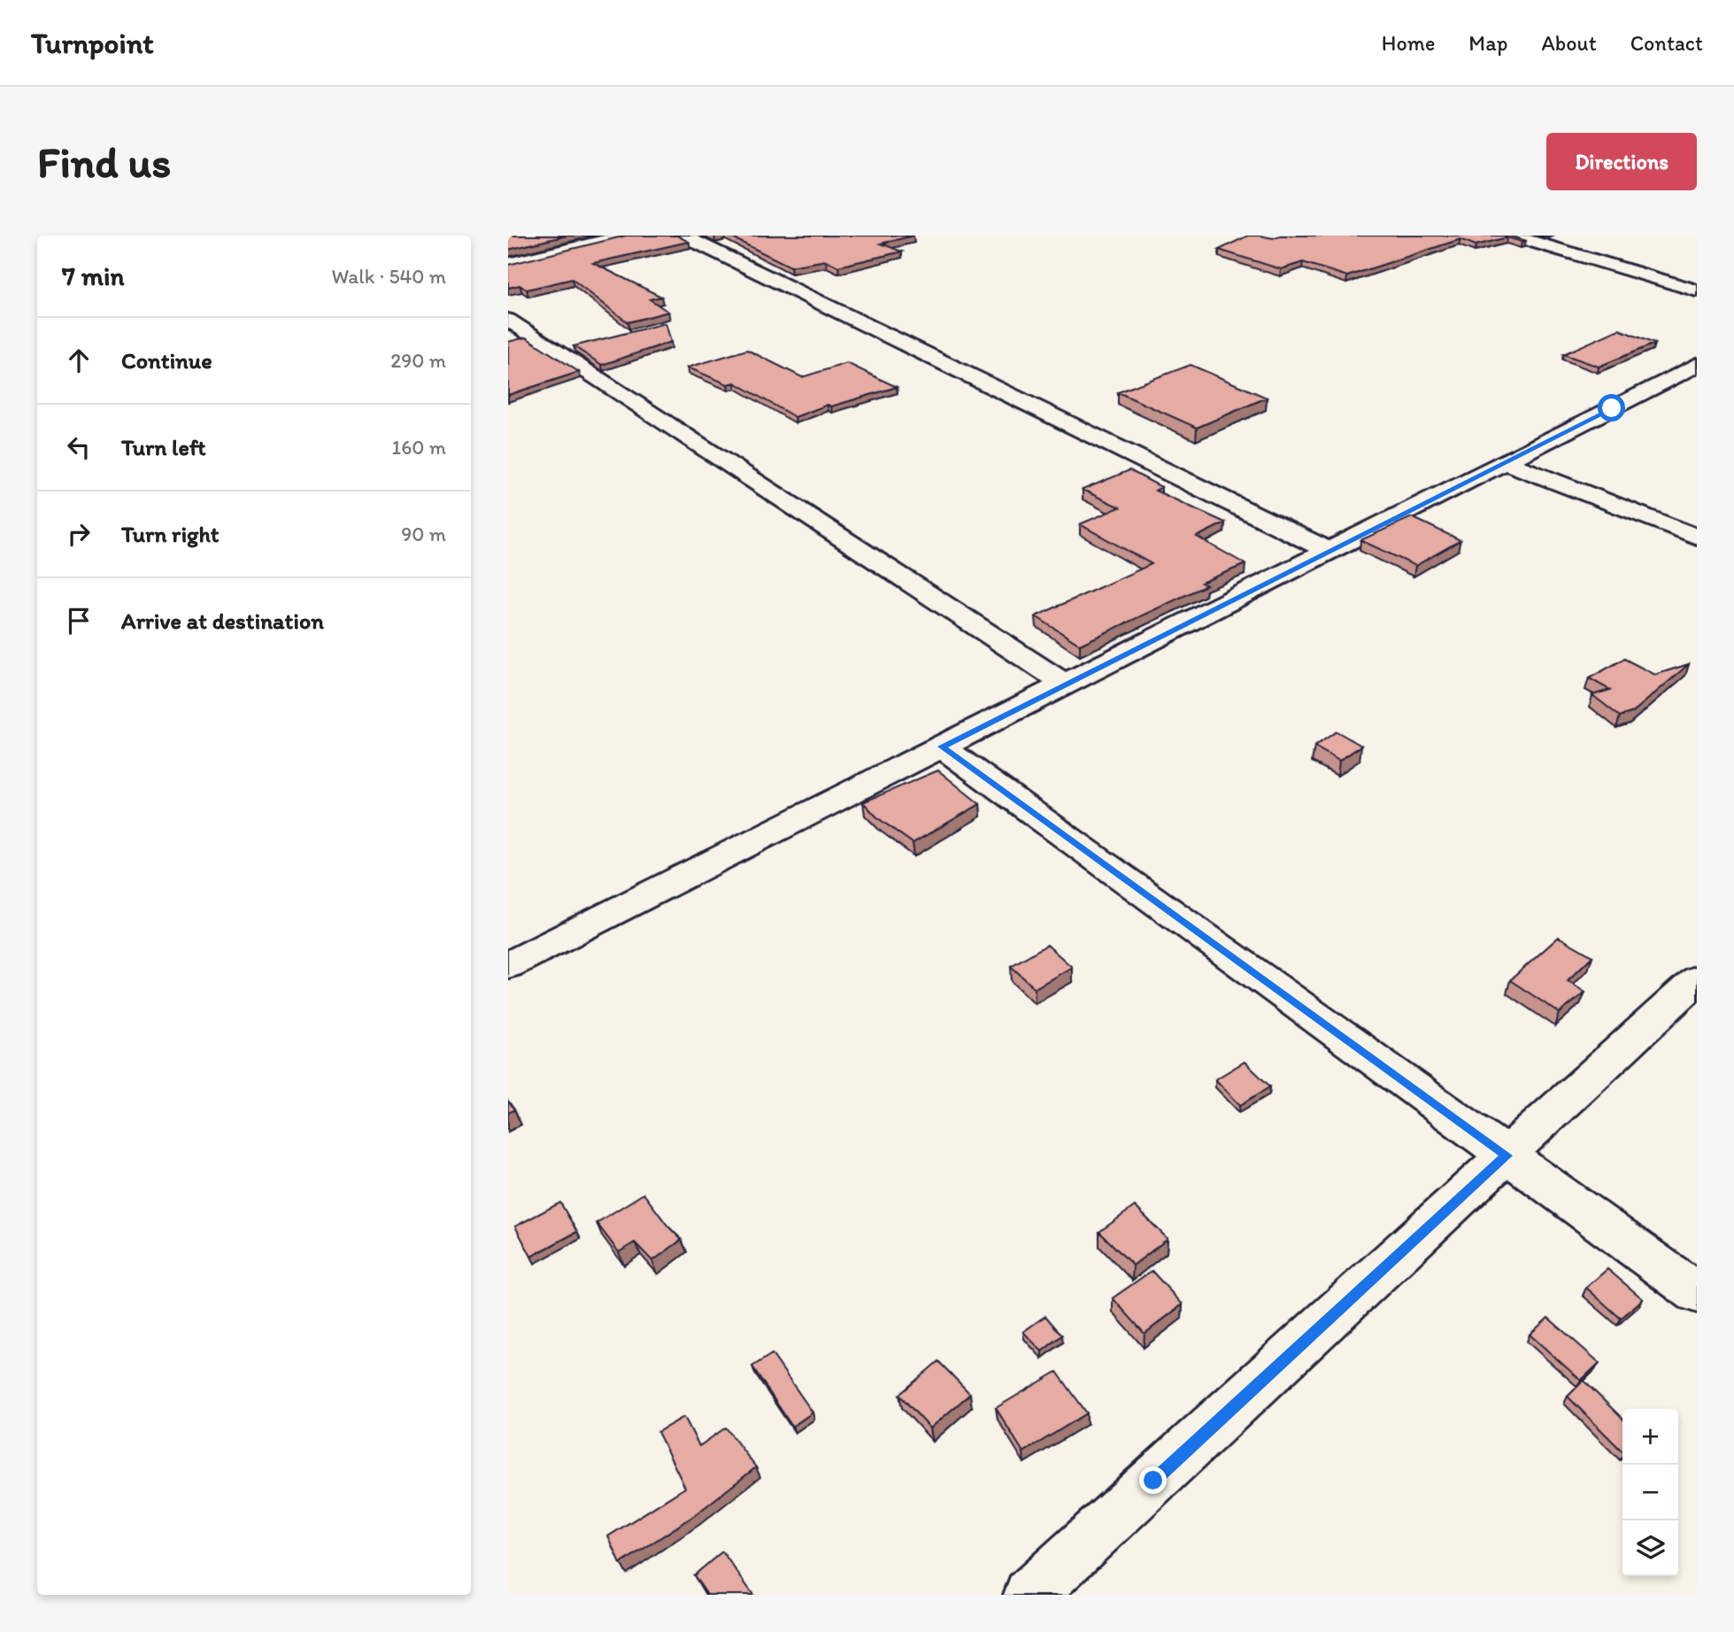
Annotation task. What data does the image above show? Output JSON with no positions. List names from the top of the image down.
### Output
{
  "page": {
    "header": "Turnpoint",
    "nav": [
      "Home",
      "Map",
      "About",
      "Contact"
    ],
    "buttons": "Directions",
    "title": "Find us",
    "heading": ["7 min", "Walk · 540 m"],
    "list": [
      ["Continue", "290 m"],
      ["Turn left", "160 m"],
      ["Turn right", "90 m"],
      "Arrive at destination"
    ],
    "map_buttons": ["+", "−"]
  }
}
